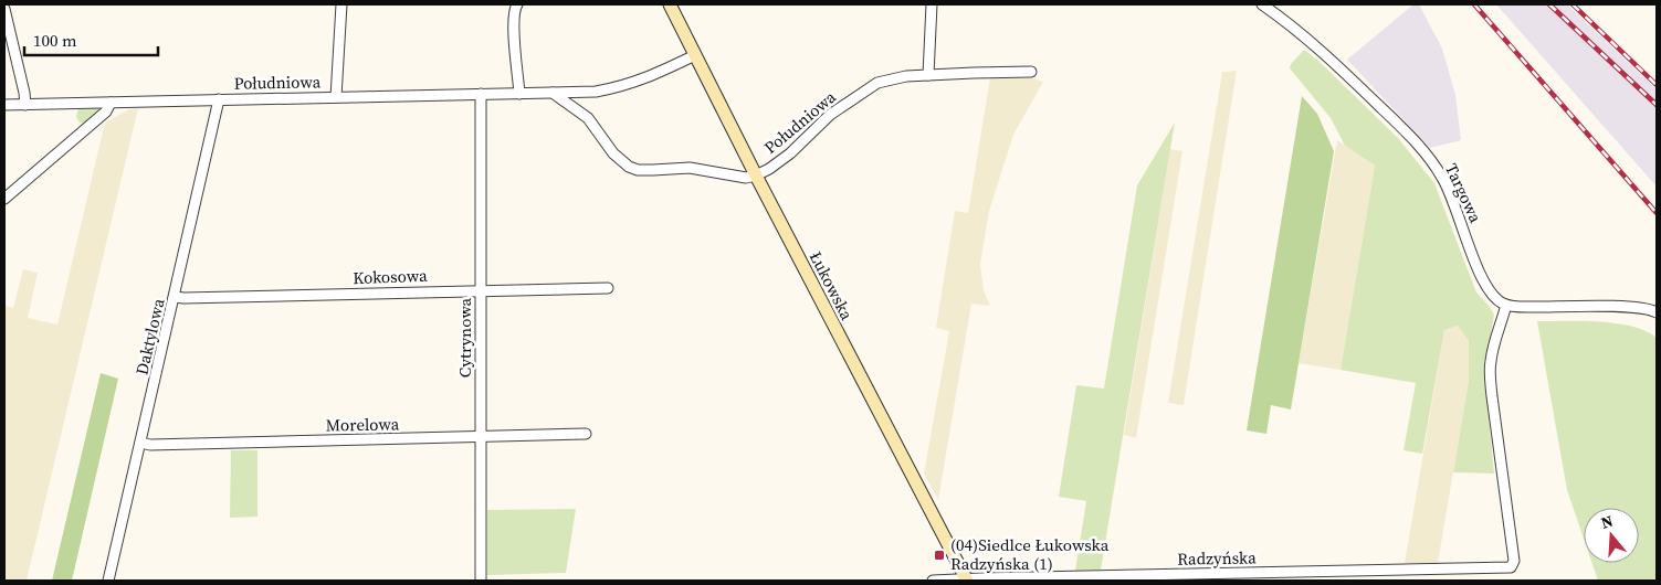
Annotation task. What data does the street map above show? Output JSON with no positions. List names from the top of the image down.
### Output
{
  "streets": {
    "main road": ["Łukowska"],
    "street": [
      "Południowa",
      "Targowa",
      "Kokosowa",
      "Daktylowa",
      "Cytrynowa",
      "Morelowa",
      "Radzyńska"
    ]
  },
  "crossings": [
    ["Południowa", "Łukowska"],
    ["Południowa", "Daktylowa"],
    ["Południowa", "Cytrynowa"],
    ["Targowa", "Radzyńska"],
    ["Kokosowa", "Daktylowa"],
    ["Kokosowa", "Cytrynowa"],
    ["Łukowska", "Radzyńska"],
    ["Daktylowa", "Morelowa"],
    ["Cytrynowa", "Morelowa"]
  ],
  "places": {
    "transit": ["(04)Siedlce Łukowska Radzyńska (1)"]
  },
  "scale_bar": "100 m",
  "north": "top"
}
